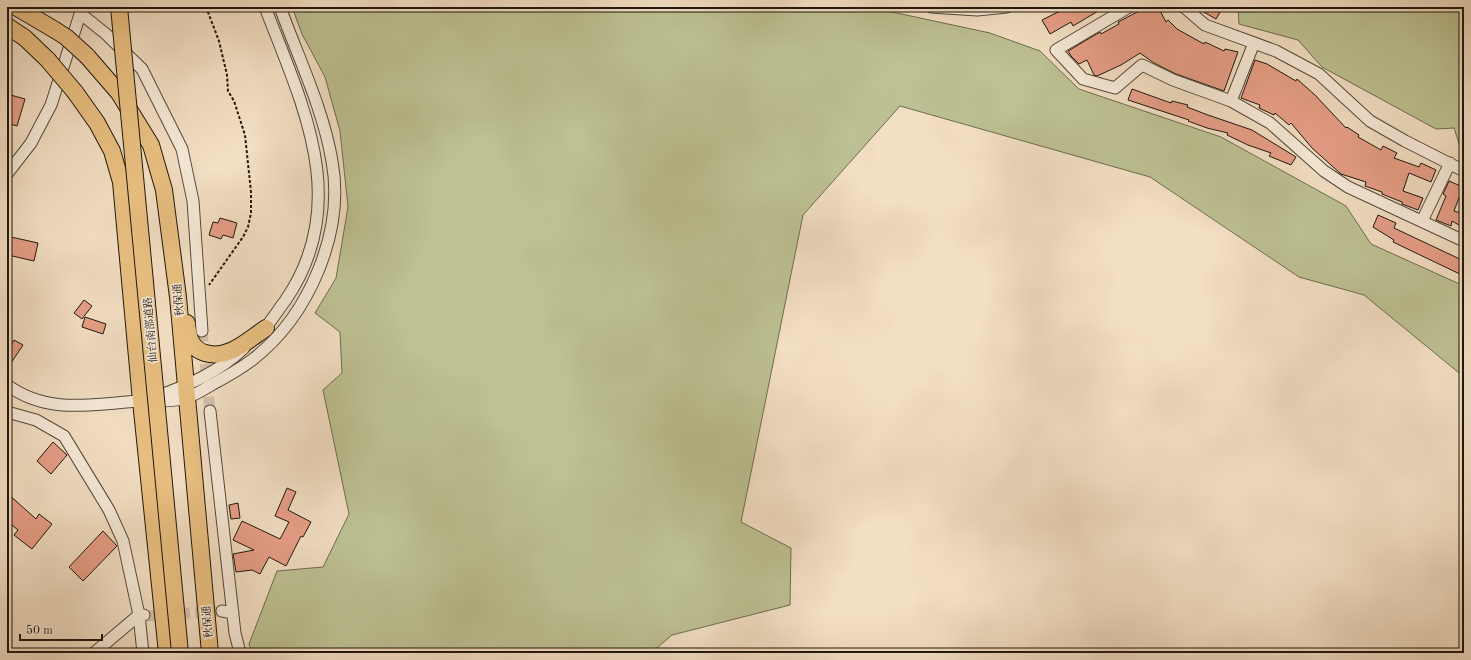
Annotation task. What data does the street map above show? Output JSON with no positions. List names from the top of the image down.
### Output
{
  "streets": {
    "highway": ["秋保通", "仙台南部道路"]
  },
  "scale_bar": "50 m"
}
